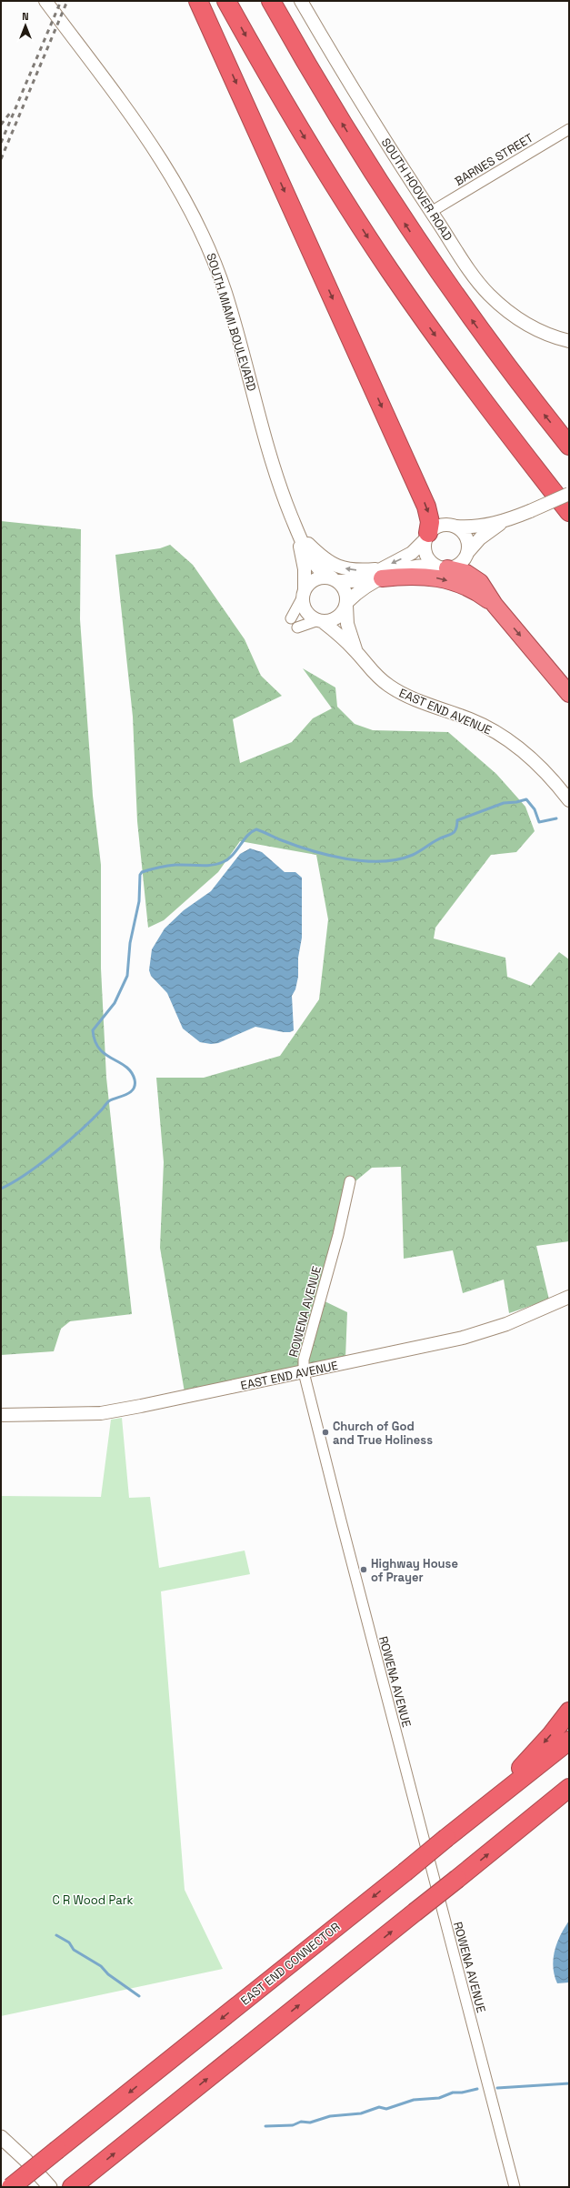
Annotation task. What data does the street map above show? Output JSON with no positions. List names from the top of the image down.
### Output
{
  "streets": {
    "highway": ["EAST END CONNECTOR"],
    "street": [
      "BARNES STREET",
      "SOUTH HOOVER ROAD",
      "SOUTH MIAMI BOULEVARD",
      "EAST END AVENUE",
      "ROWENA AVENUE"
    ]
  },
  "crossings": [
    ["BARNES STREET", "SOUTH HOOVER ROAD"],
    ["SOUTH MIAMI BOULEVARD", "EAST END AVENUE"],
    ["EAST END AVENUE", "ROWENA AVENUE"]
  ],
  "parks": ["C R Wood Park"],
  "places": ["Church of God and True Holiness", "Highway House of Prayer"],
  "north": "top"
}
